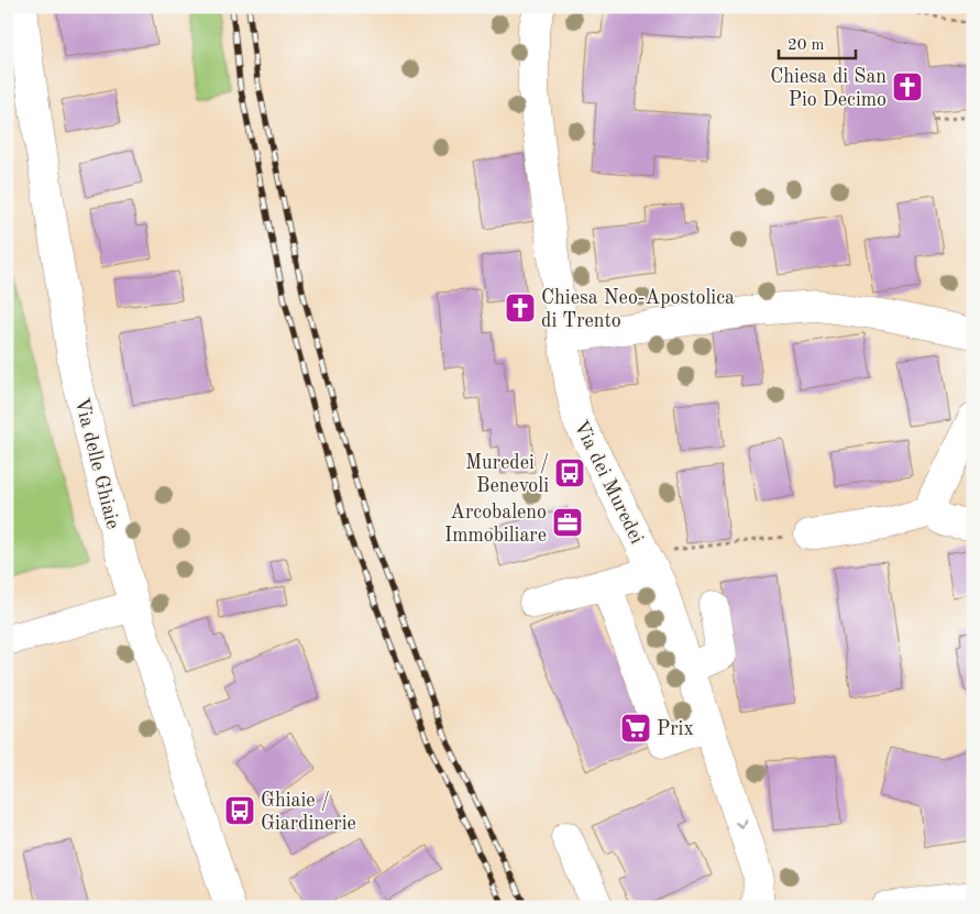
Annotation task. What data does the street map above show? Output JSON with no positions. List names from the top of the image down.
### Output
{
  "streets": {
    "street": ["Via delle Ghiaie", "Via dei Muredei"]
  },
  "places": {
    "church": ["Chiesa di San Pio Decimo", "Chiesa Neo-Apostolica di Trento"],
    "bus stop": ["Muredei / Benevoli", "Ghiaie / Giardinerie"],
    "office": ["Arcobaleno Immobiliare"],
    "supermarket": ["Prix"]
  },
  "scale_bar": "20 m"
}
